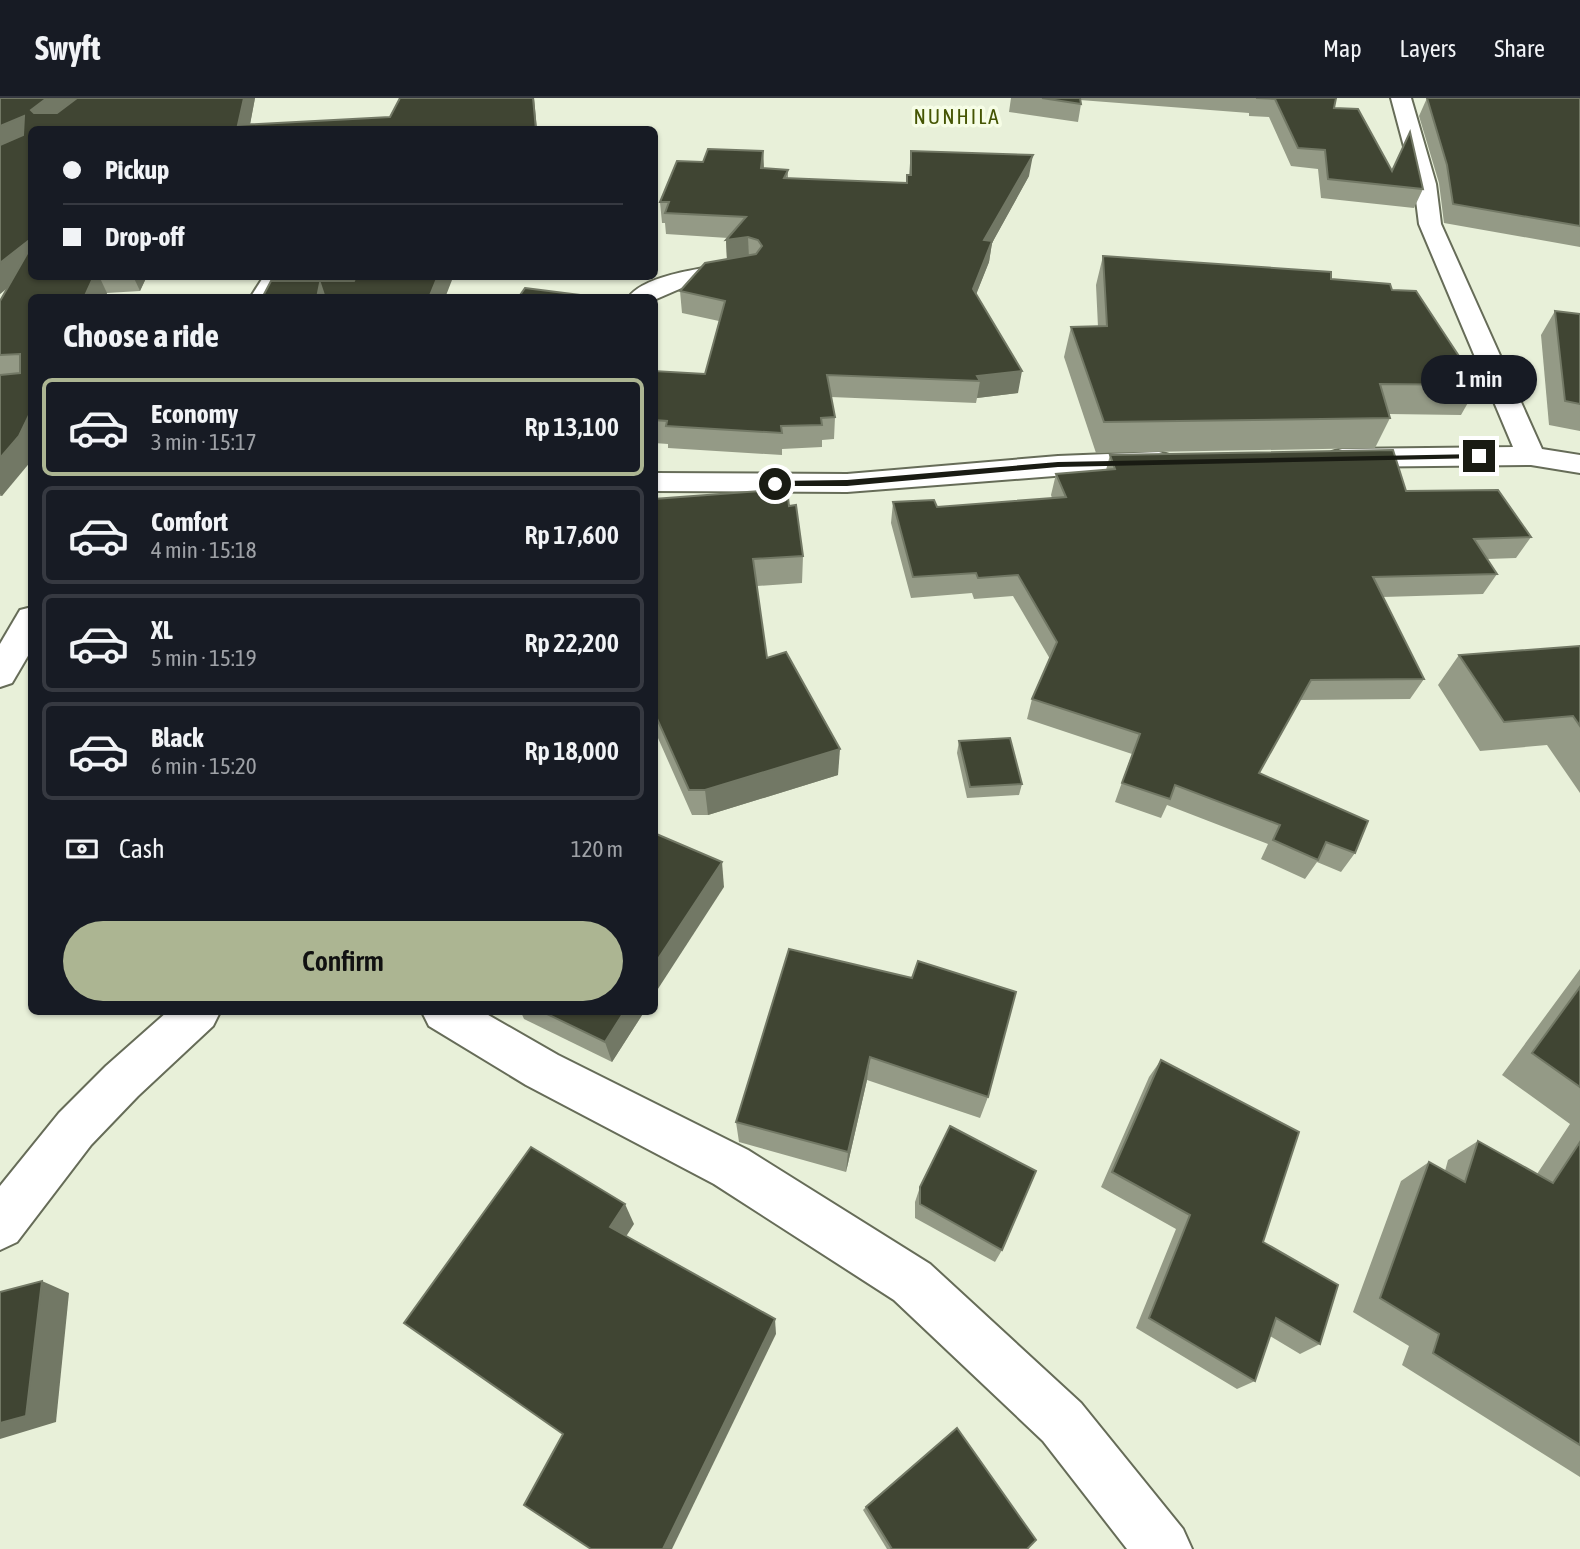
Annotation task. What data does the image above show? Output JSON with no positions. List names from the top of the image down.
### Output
{
  "districts": ["NUNHILA"],
  "page": {
    "header": "Swyft",
    "nav": ["Map", "Layers", "Share"],
    "banner": ["Pickup", "Drop-off"],
    "heading": "Choose a ride",
    "bubble": "1 min",
    "list": [
      {
        "name": "Economy",
        "note": "3 min · 15:17",
        "value": "Rp 13,100"
      },
      {
        "name": "Comfort",
        "note": "4 min · 15:18",
        "value": "Rp 17,600"
      },
      {
        "name": "XL",
        "note": "5 min · 15:19",
        "value": "Rp 22,200"
      },
      {
        "name": "Black",
        "note": "6 min · 15:20",
        "value": "Rp 18,000"
      }
    ],
    "pay": ["Cash", "120 m"],
    "buttons": "Confirm"
  }
}
